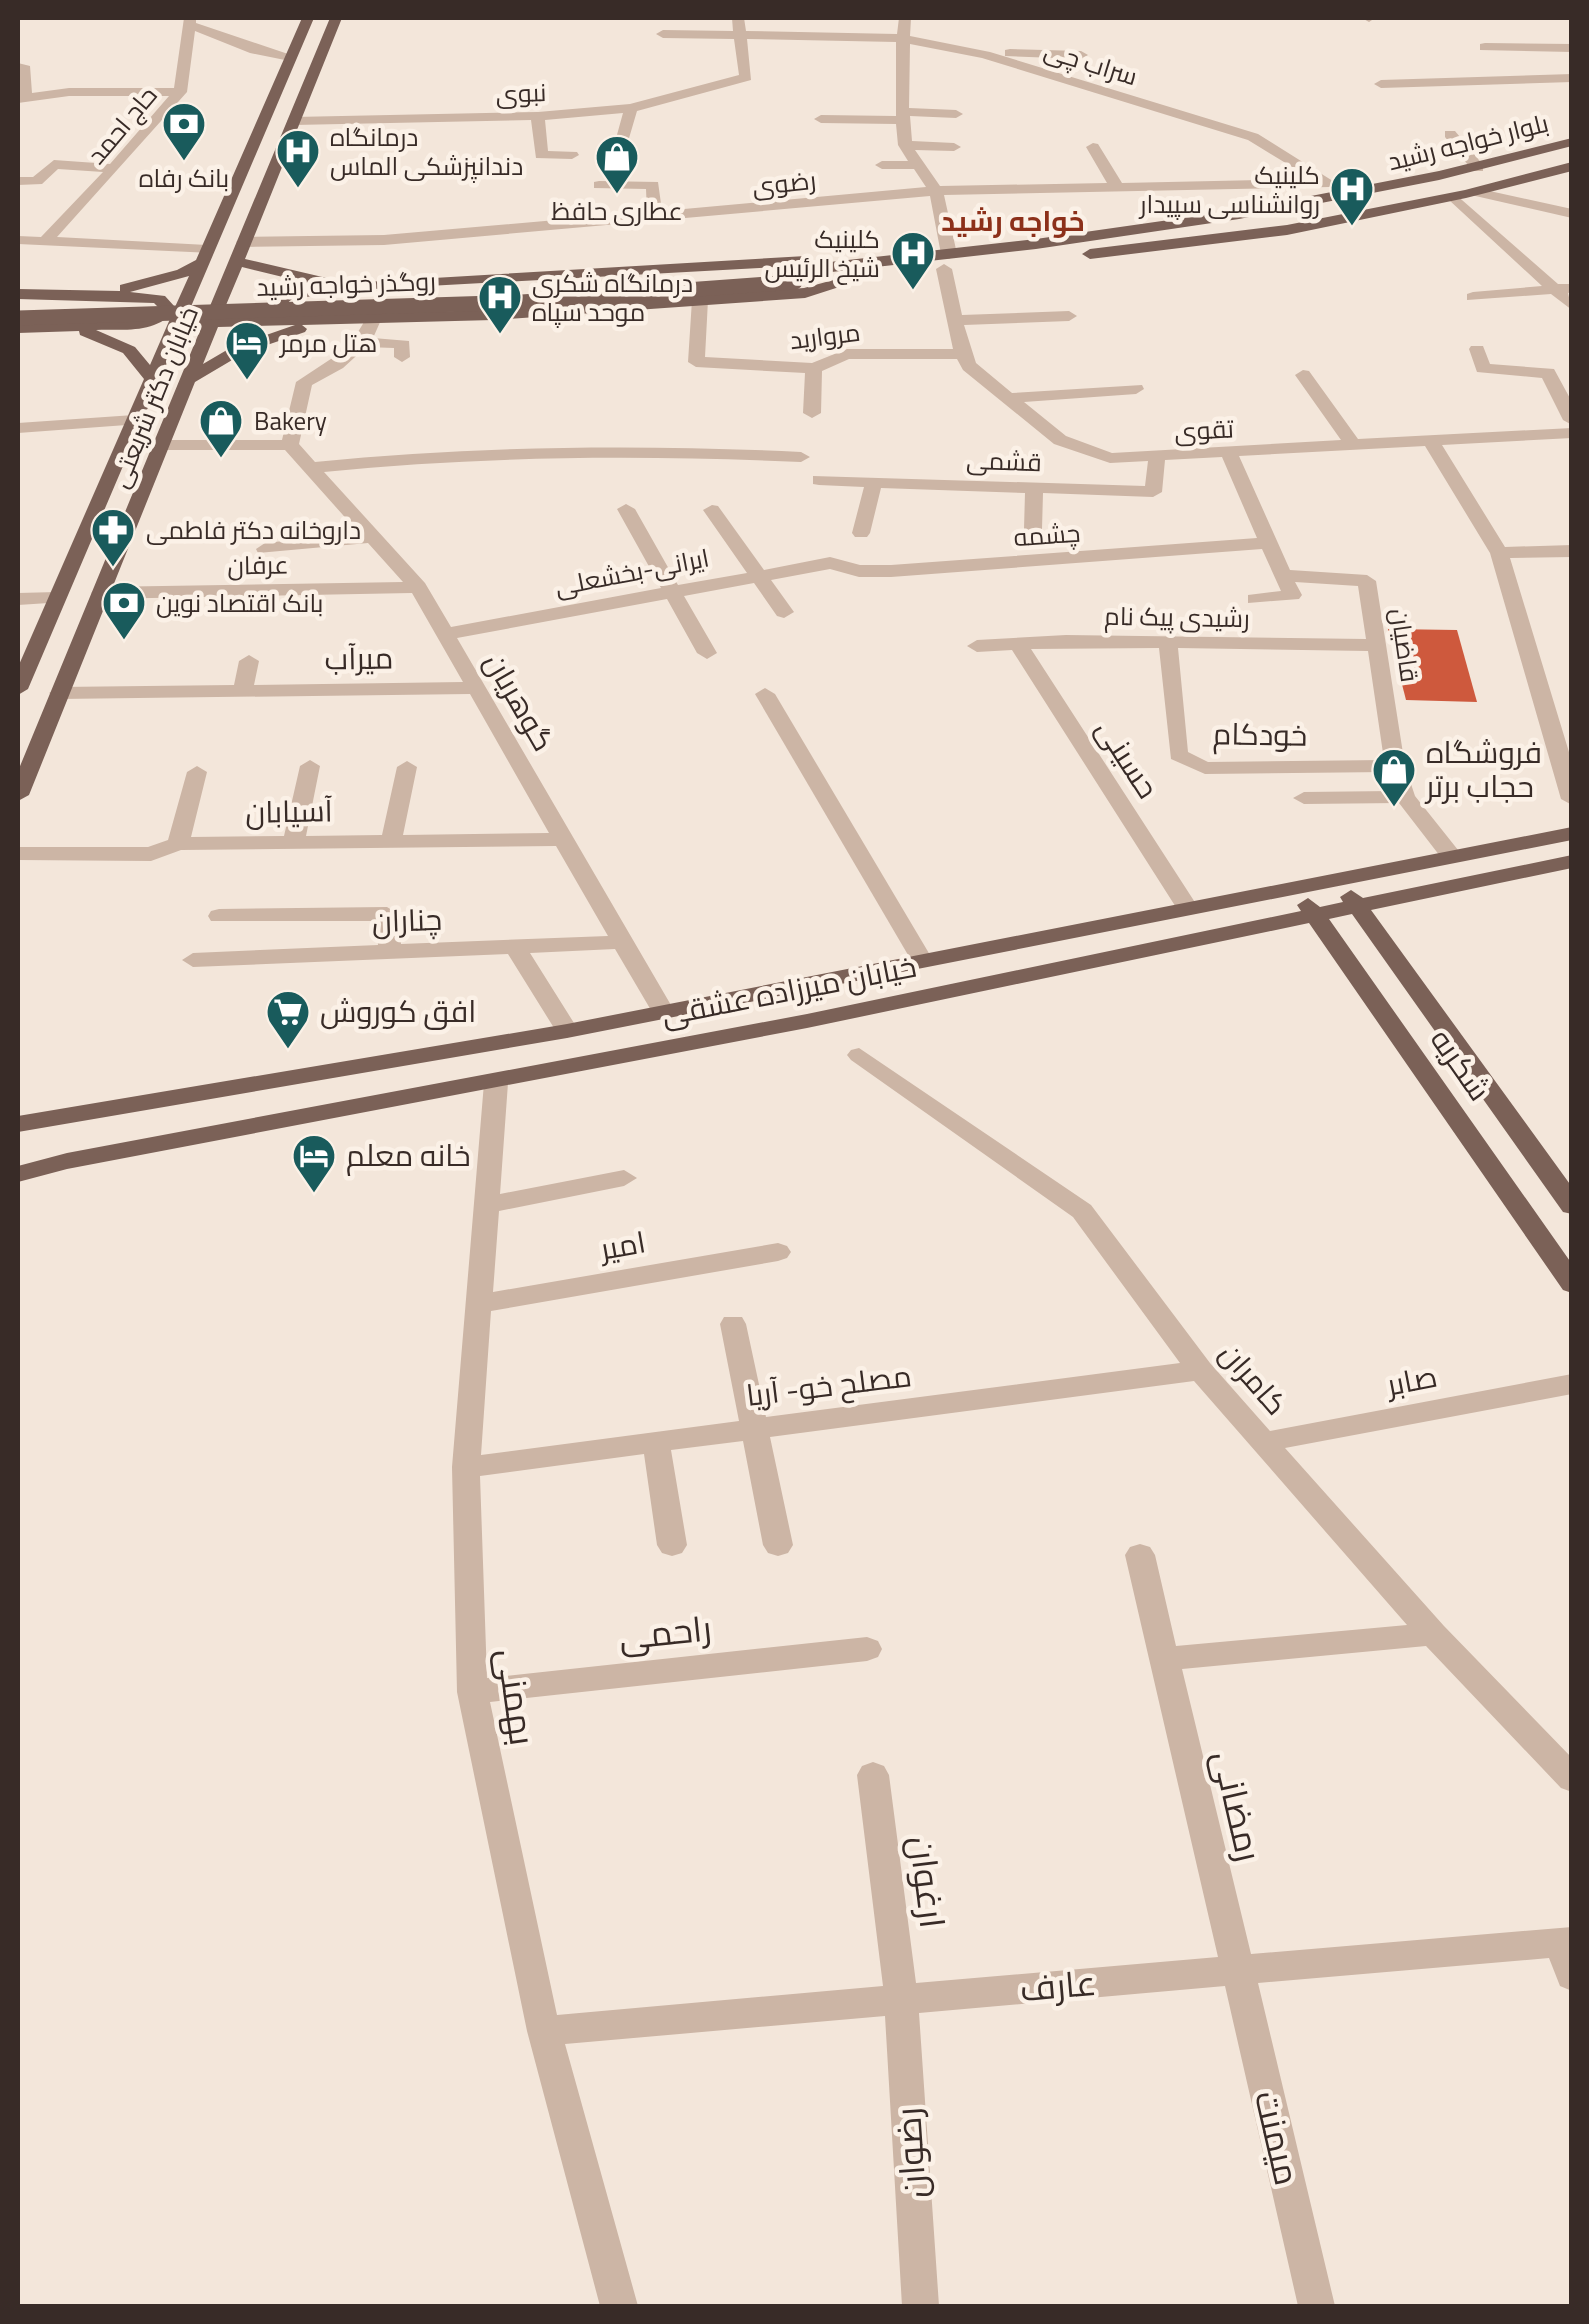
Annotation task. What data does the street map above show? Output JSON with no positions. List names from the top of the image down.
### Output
{
  "streets": {
    "main road": [
      "بلوار خواجه رشید",
      "روگذر خواجه رشید",
      "خیابان دکتر شریعتی",
      "خیابان میرزاده عشقی",
      "شکریه"
    ],
    "street": [
      "سراب چی",
      "نبوی",
      "حاج احمد",
      "رضوی",
      "مروارید",
      "تقوی",
      "قشمی",
      "چشمه",
      "عرفان",
      "ایرانی-بخشعلی",
      "رشیدی پیک نام",
      "قاضیان",
      "میرآب",
      "گوهریان",
      "خودکام",
      "حسینی",
      "آسیابان",
      "چناران",
      "امیر",
      "کامران",
      "صابر",
      "مصلح خو- آریا",
      "راحمی",
      "بهمنی",
      "رمضانی",
      "ارغوان",
      "عارف",
      "میمنت",
      "رضوان"
    ]
  },
  "crossings": [
    ["سراب چی", "نبوی"],
    ["سراب چی", "بلوار خواجه رشید"],
    ["سراب چی", "رضوی"],
    ["نبوی", "خیابان دکتر شریعتی"],
    ["رضوی", "خیابان دکتر شریعتی"],
    ["مروارید", "تقوی"],
    ["خیابان دکتر شریعتی", "عرفان"],
    ["خیابان دکتر شریعتی", "میرآب"],
    ["تقوی", "قشمی"],
    ["چشمه", "ایرانی-بخشعلی"],
    ["عرفان", "گوهریان"],
    ["ایرانی-بخشعلی", "گوهریان"],
    ["رشیدی پیک نام", "قاضیان"],
    ["رشیدی پیک نام", "خودکام"],
    ["رشیدی پیک نام", "حسینی"],
    ["قاضیان", "خودکام"],
    ["قاضیان", "خیابان میرزاده عشقی"],
    ["میرآب", "گوهریان"],
    ["گوهریان", "آسیابان"],
    ["گوهریان", "چناران"],
    ["گوهریان", "خیابان میرزاده عشقی"],
    ["حسینی", "خیابان میرزاده عشقی"],
    ["خیابان میرزاده عشقی", "شکریه"],
    ["خیابان میرزاده عشقی", "بهمنی"],
    ["امیر", "بهمنی"],
    ["کامران", "صابر"],
    ["کامران", "مصلح خو- آریا"],
    ["مصلح خو- آریا", "بهمنی"],
    ["راحمی", "بهمنی"],
    ["بهمنی", "عارف"],
    ["رمضانی", "عارف"],
    ["رمضانی", "میمنت"],
    ["ارغوان", "عارف"],
    ["ارغوان", "رضوان"],
    ["عارف", "میمنت"],
    ["عارف", "رضوان"]
  ],
  "districts": ["خواجه رشید"],
  "places": {
    "bank": ["بانک رفاه", "بانک اقتصاد نوین"],
    "hospital": [
      "درمانگاه دندانپزشکی الماس",
      "کلینیک روانشناسی سپیدار",
      "کلینیک شیخ الرئیس",
      "درمانگاه شکری موحد سپاه"
    ],
    "shop": ["عطاری حافظ", "Bakery", "فروشگاه حجاب برتر"],
    "hotel": ["هتل مرمر", "خانه معلم"],
    "pharmacy": ["داروخانه دکتر فاطمی"],
    "supermarket": ["افق کوروش"]
  }
}
